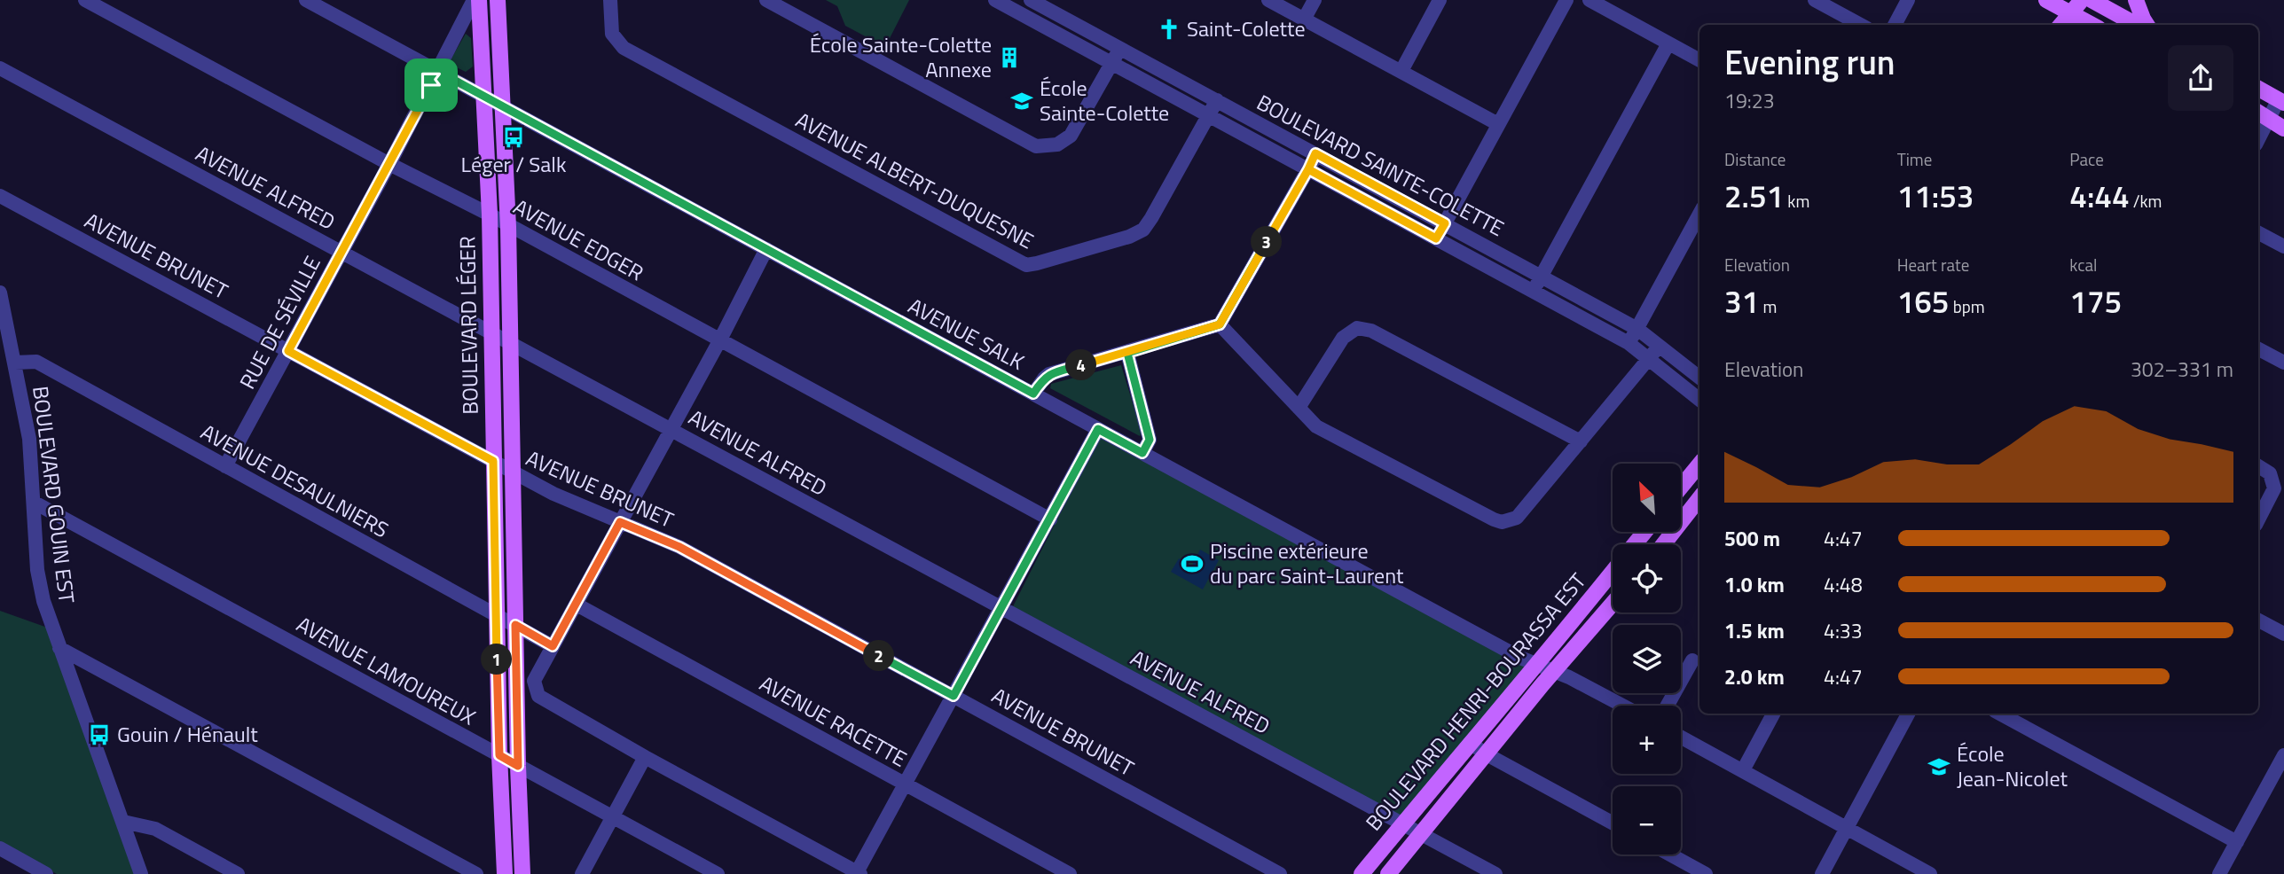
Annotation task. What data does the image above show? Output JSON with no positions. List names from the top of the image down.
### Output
{
  "streets": {
    "main road": ["BOULEVARD LÉGER", "BOULEVARD HENRI-BOURASSA EST"],
    "street": [
      "BOULEVARD SAINTE-COLETTE",
      "AVENUE ALBERT-DUQUESNE",
      "AVENUE ALFRED",
      "AVENUE EDGER",
      "AVENUE BRUNET",
      "RUE DE SÉVILLE",
      "AVENUE SALK",
      "AVENUE DESAULNIERS",
      "BOULEVARD GOUIN EST",
      "AVENUE LAMOUREUX",
      "AVENUE RACETTE"
    ]
  },
  "crossings": [
    ["BOULEVARD SAINTE-COLETTE", "AVENUE ALBERT-DUQUESNE"],
    ["AVENUE ALFRED", "RUE DE SÉVILLE"],
    ["AVENUE ALFRED", "BOULEVARD LÉGER"],
    ["AVENUE ALFRED", "BOULEVARD HENRI-BOURASSA EST"],
    ["AVENUE EDGER", "RUE DE SÉVILLE"],
    ["AVENUE EDGER", "BOULEVARD LÉGER"],
    ["AVENUE BRUNET", "RUE DE SÉVILLE"],
    ["AVENUE BRUNET", "BOULEVARD LÉGER"],
    ["RUE DE SÉVILLE", "AVENUE SALK"],
    ["RUE DE SÉVILLE", "AVENUE DESAULNIERS"],
    ["BOULEVARD LÉGER", "AVENUE SALK"],
    ["BOULEVARD LÉGER", "AVENUE DESAULNIERS"],
    ["BOULEVARD LÉGER", "AVENUE LAMOUREUX"],
    ["AVENUE SALK", "BOULEVARD HENRI-BOURASSA EST"],
    ["AVENUE DESAULNIERS", "BOULEVARD GOUIN EST"],
    ["BOULEVARD GOUIN EST", "AVENUE LAMOUREUX"]
  ],
  "places": {
    "church": ["Saint-Colette"],
    "building": ["École Sainte-Colette Annexe"],
    "school or university": ["École Sainte-Colette", "École Jean-Nicolet"],
    "bus stop": ["Léger / Salk", "Gouin / Hénault"],
    "sports": ["Piscine extérieure du parc Saint-Laurent"]
  },
  "north": "top left",
  "page": {
    "heading": ["Evening run", "19:23"],
    "stats": [
      ["Distance", "2.51 km"],
      ["Time", "11:53"],
      ["Pace", "4:44 /km"],
      ["Elevation", "31 m"],
      ["Heart rate", "165 bpm"],
      ["kcal", "175"]
    ],
    "pins": [
      "3",
      "4",
      "2",
      "1"
    ],
    "chart": ["Elevation", "302–331 m"],
    "map_buttons": ["+", "−"],
    "list": [
      {
        "name": "500 m",
        "note": "4:47"
      },
      {
        "name": "1.0 km",
        "note": "4:48"
      },
      {
        "name": "1.5 km",
        "note": "4:33"
      },
      {
        "name": "2.0 km",
        "note": "4:47"
      }
    ]
  }
}
